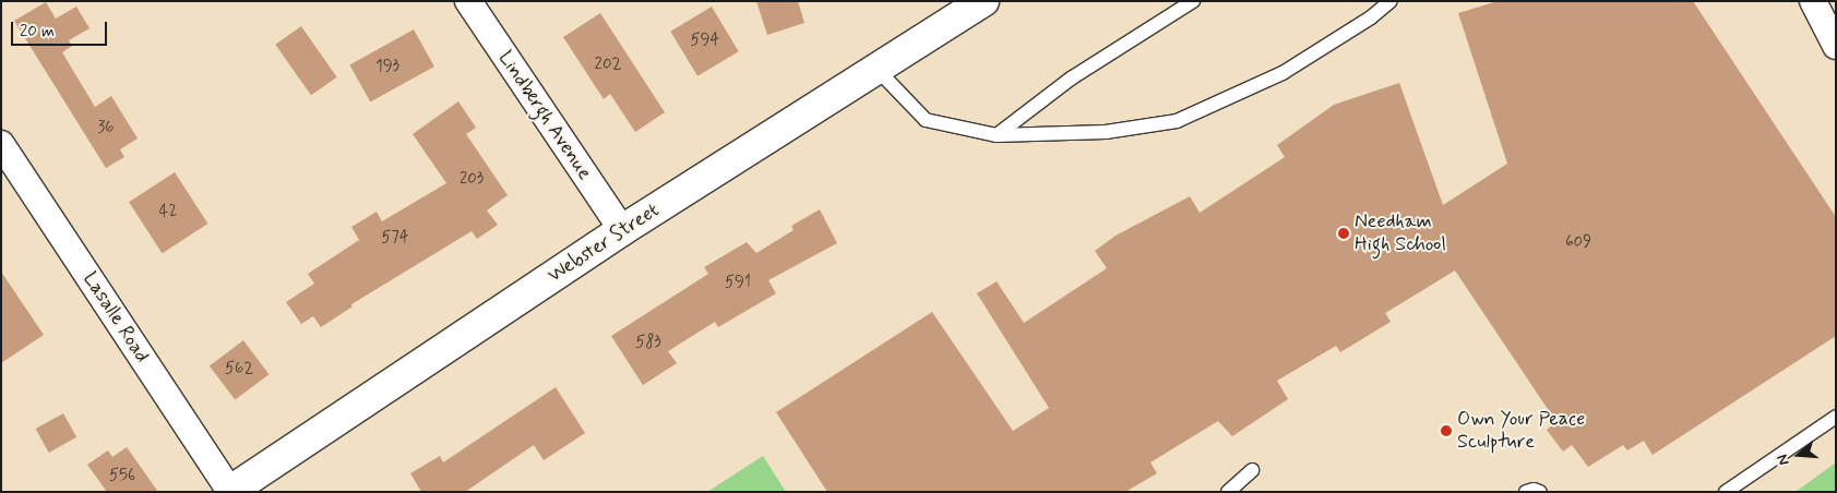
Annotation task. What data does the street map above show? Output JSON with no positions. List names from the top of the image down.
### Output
{
  "streets": {
    "street": ["Lindbergh Avenue", "Webster Street", "Lasalle Road"]
  },
  "crossings": [
    ["Lindbergh Avenue", "Webster Street"],
    ["Webster Street", "Lasalle Road"]
  ],
  "places": ["Needham High School", "Own Your Peace Sculpture"],
  "house_numbers": [
    "594",
    "202",
    "193",
    "36",
    "203",
    "42",
    "574",
    "609",
    "591",
    "583",
    "562",
    "556"
  ],
  "scale_bar": "20 m",
  "north": "left"
}
